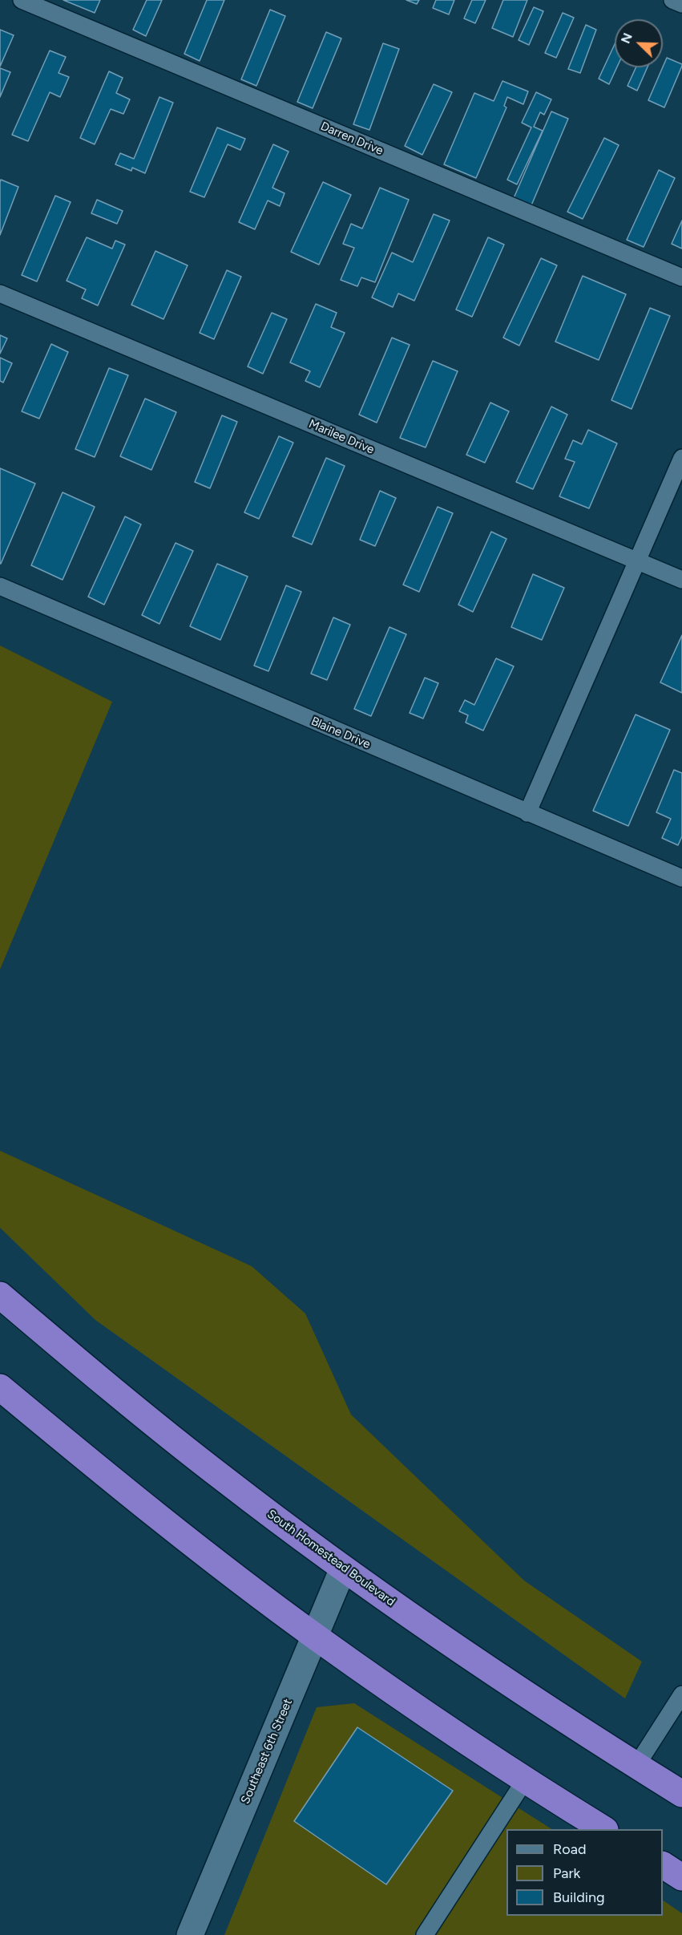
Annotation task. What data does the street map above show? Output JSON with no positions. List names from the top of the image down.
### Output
{
  "streets": {
    "highway": ["South Homestead Boulevard"],
    "street": ["Southeast 6th Street"],
    "lane": ["Darren Drive", "Marilee Drive", "Blaine Drive"]
  },
  "crossings": [
    ["South Homestead Boulevard", "Southeast 6th Street"]
  ],
  "legend": ["Road", "Park", "Building"],
  "north": "top left"
}
